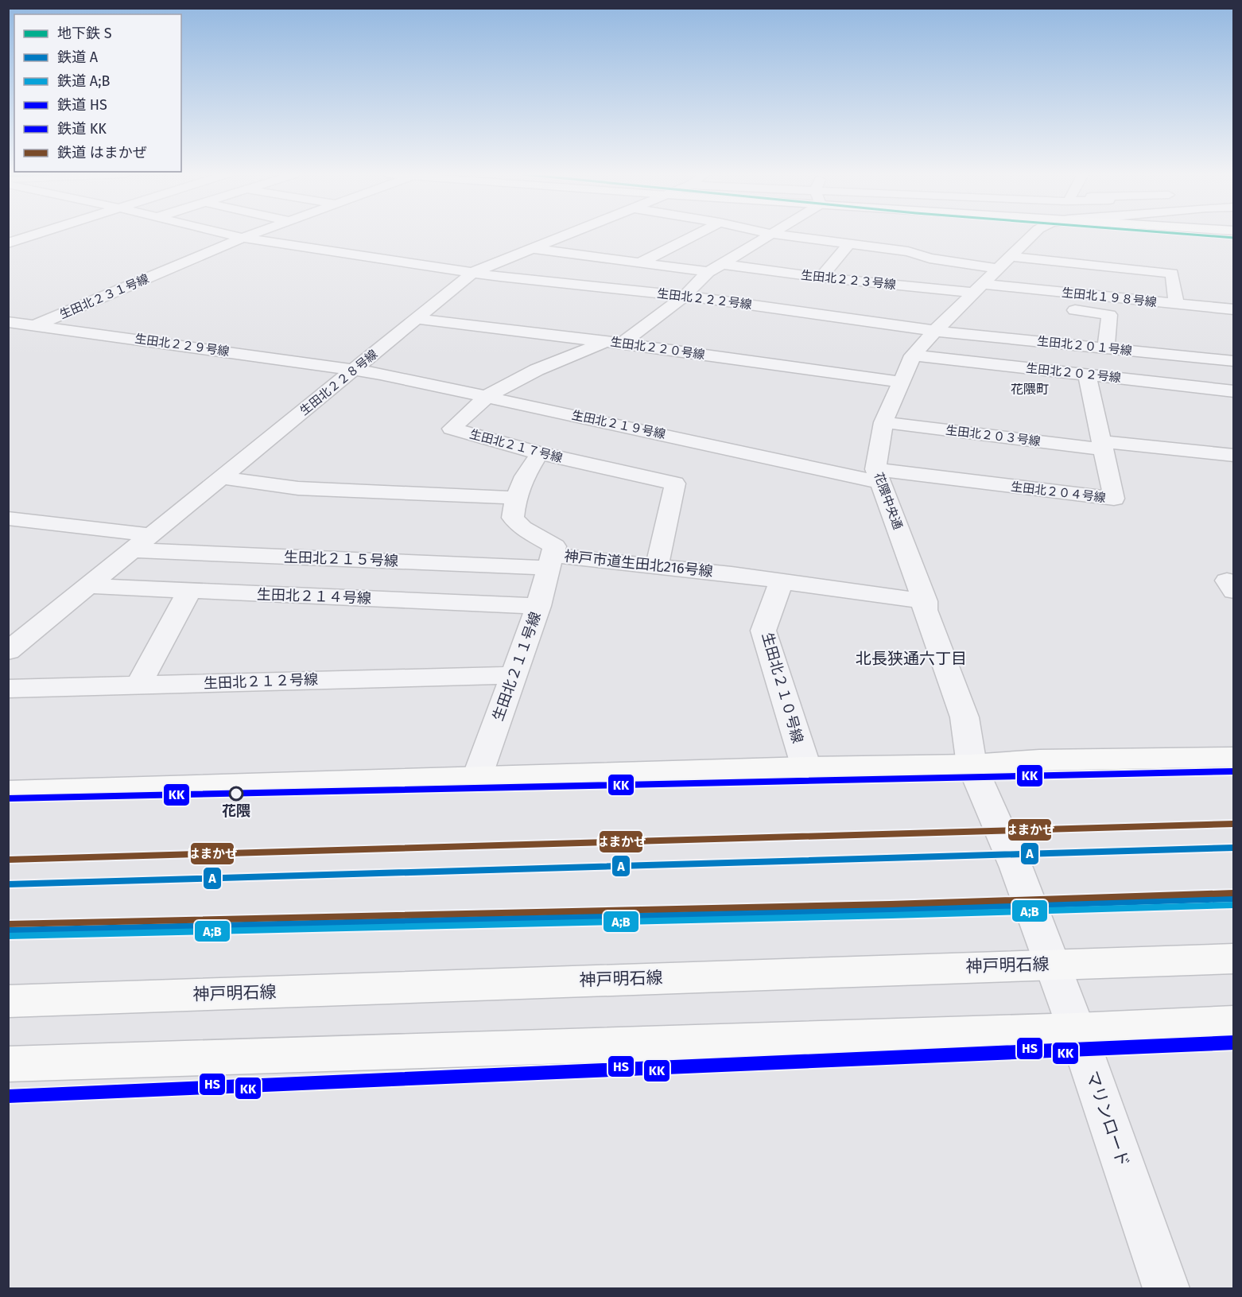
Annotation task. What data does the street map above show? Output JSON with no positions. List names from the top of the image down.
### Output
{
  "streets": {
    "main road": ["神戸明石線"],
    "street": [
      "生田北２２３号線",
      "生田北２３１号線",
      "生田北１９８号線",
      "生田北２２２号線",
      "生田北２２９号線",
      "生田北２０１号線",
      "生田北２２０号線",
      "生田北２０２号線",
      "生田北２２８号線",
      "生田北２１９号線",
      "生田北２０３号線",
      "生田北２１７号線",
      "生田北２０４号線",
      "花隈中央通",
      "生田北２１５号線",
      "神戸市道生田北216号線",
      "生田北２１４号線",
      "生田北２１１号線",
      "生田北２１２号線",
      "生田北２１０号線",
      "マリンロード"
    ]
  },
  "crossings": [
    ["生田北２２３号線", "生田北１９８号線"],
    ["生田北２２３号線", "生田北２１７号線"],
    ["生田北２２３号線", "花隈中央通"],
    ["生田北２３１号線", "生田北２２２号線"],
    ["生田北２３１号線", "生田北２２９号線"],
    ["生田北１９８号線", "花隈中央通"],
    ["生田北２２２号線", "生田北２０１号線"],
    ["生田北２２２号線", "生田北２２８号線"],
    ["生田北２２２号線", "生田北２１７号線"],
    ["生田北２２２号線", "花隈中央通"],
    ["生田北２２９号線", "生田北２２８号線"],
    ["生田北２２９号線", "生田北２１９号線"],
    ["生田北２０１号線", "花隈中央通"],
    ["生田北２２０号線", "生田北２２８号線"],
    ["生田北２２０号線", "生田北２１７号線"],
    ["生田北２２０号線", "花隈中央通"],
    ["生田北２０２号線", "生田北２０４号線"],
    ["生田北２０２号線", "花隈中央通"],
    ["生田北２２８号線", "生田北２１９号線"],
    ["生田北２２８号線", "生田北２１５号線"],
    ["生田北２２８号線", "生田北２１４号線"],
    ["生田北２１９号線", "生田北２１７号線"],
    ["生田北２１９号線", "生田北２０４号線"],
    ["生田北２１９号線", "花隈中央通"],
    ["生田北２０３号線", "生田北２０４号線"],
    ["生田北２０３号線", "花隈中央通"],
    ["生田北２１７号線", "神戸市道生田北216号線"],
    ["生田北２０４号線", "花隈中央通"],
    ["花隈中央通", "神戸市道生田北216号線"],
    ["花隈中央通", "マリンロード"],
    ["生田北２１５号線", "神戸市道生田北216号線"],
    ["生田北２１５号線", "生田北２１１号線"],
    ["神戸市道生田北216号線", "生田北２１１号線"],
    ["神戸市道生田北216号線", "生田北２１０号線"],
    ["生田北２１４号線", "生田北２１１号線"],
    ["生田北２１１号線", "生田北２１２号線"],
    ["神戸明石線", "マリンロード"]
  ],
  "districts": ["花隈町", "北長狭通六丁目"],
  "places": ["花隈"],
  "lines": [
    "metro line S",
    "rail line KK",
    "rail line はまかぜ",
    "rail line A",
    "rail line A;B",
    "rail line HS"
  ],
  "legend": [
    "地下鉄 S",
    "鉄道 A",
    "鉄道 A;B",
    "鉄道 HS",
    "鉄道 KK",
    "鉄道 はまかぜ"
  ]
}
